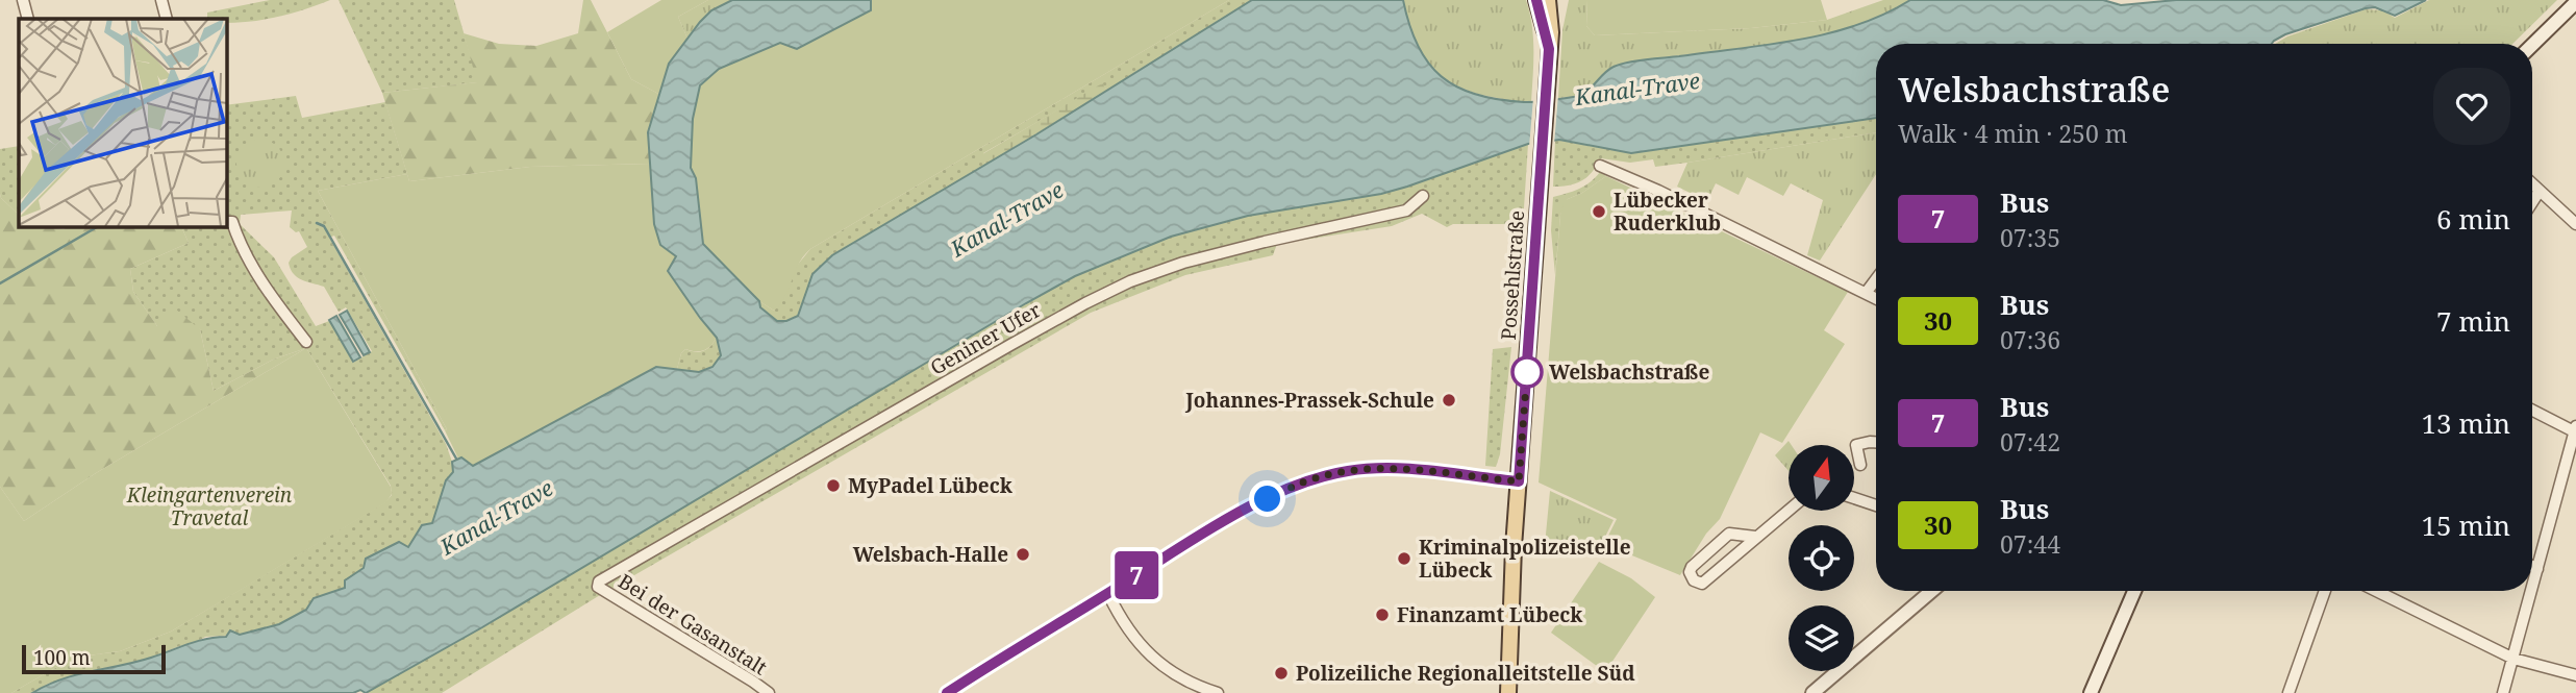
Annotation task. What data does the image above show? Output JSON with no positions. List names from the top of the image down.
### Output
{
  "streets": {
    "main road": ["Possehlstraße"],
    "street": ["Geniner Ufer", "Bei der Gasanstalt"]
  },
  "crossings": [
    ["Geniner Ufer", "Bei der Gasanstalt"]
  ],
  "water": ["Kanal-Trave"],
  "parks": ["Kleingartenverein Travetal"],
  "places": [
    "Lübecker Ruderklub",
    "Welsbachstraße",
    "Johannes-Prassek-Schule",
    "MyPadel Lübeck",
    "Welsbach-Halle",
    "Kriminalpolizeistelle Lübeck",
    "Finanzamt Lübeck",
    "Polizeiliche Regionalleitstelle Süd"
  ],
  "lines": ["bus line 7"],
  "scale_bar": "100 m",
  "north": "top",
  "page": {
    "on_map": "7",
    "heading": ["Welsbachstraße", "Walk · 4 min · 250 m"],
    "list": [
      {
        "mark": "7",
        "name": "Bus",
        "note": "07:35",
        "value": "6 min"
      },
      {
        "mark": "30",
        "name": "Bus",
        "note": "07:36",
        "value": "7 min"
      },
      {
        "mark": "7",
        "name": "Bus",
        "note": "07:42",
        "value": "13 min"
      },
      {
        "mark": "30",
        "name": "Bus",
        "note": "07:44",
        "value": "15 min"
      }
    ],
    "scale": "100 m"
  }
}
